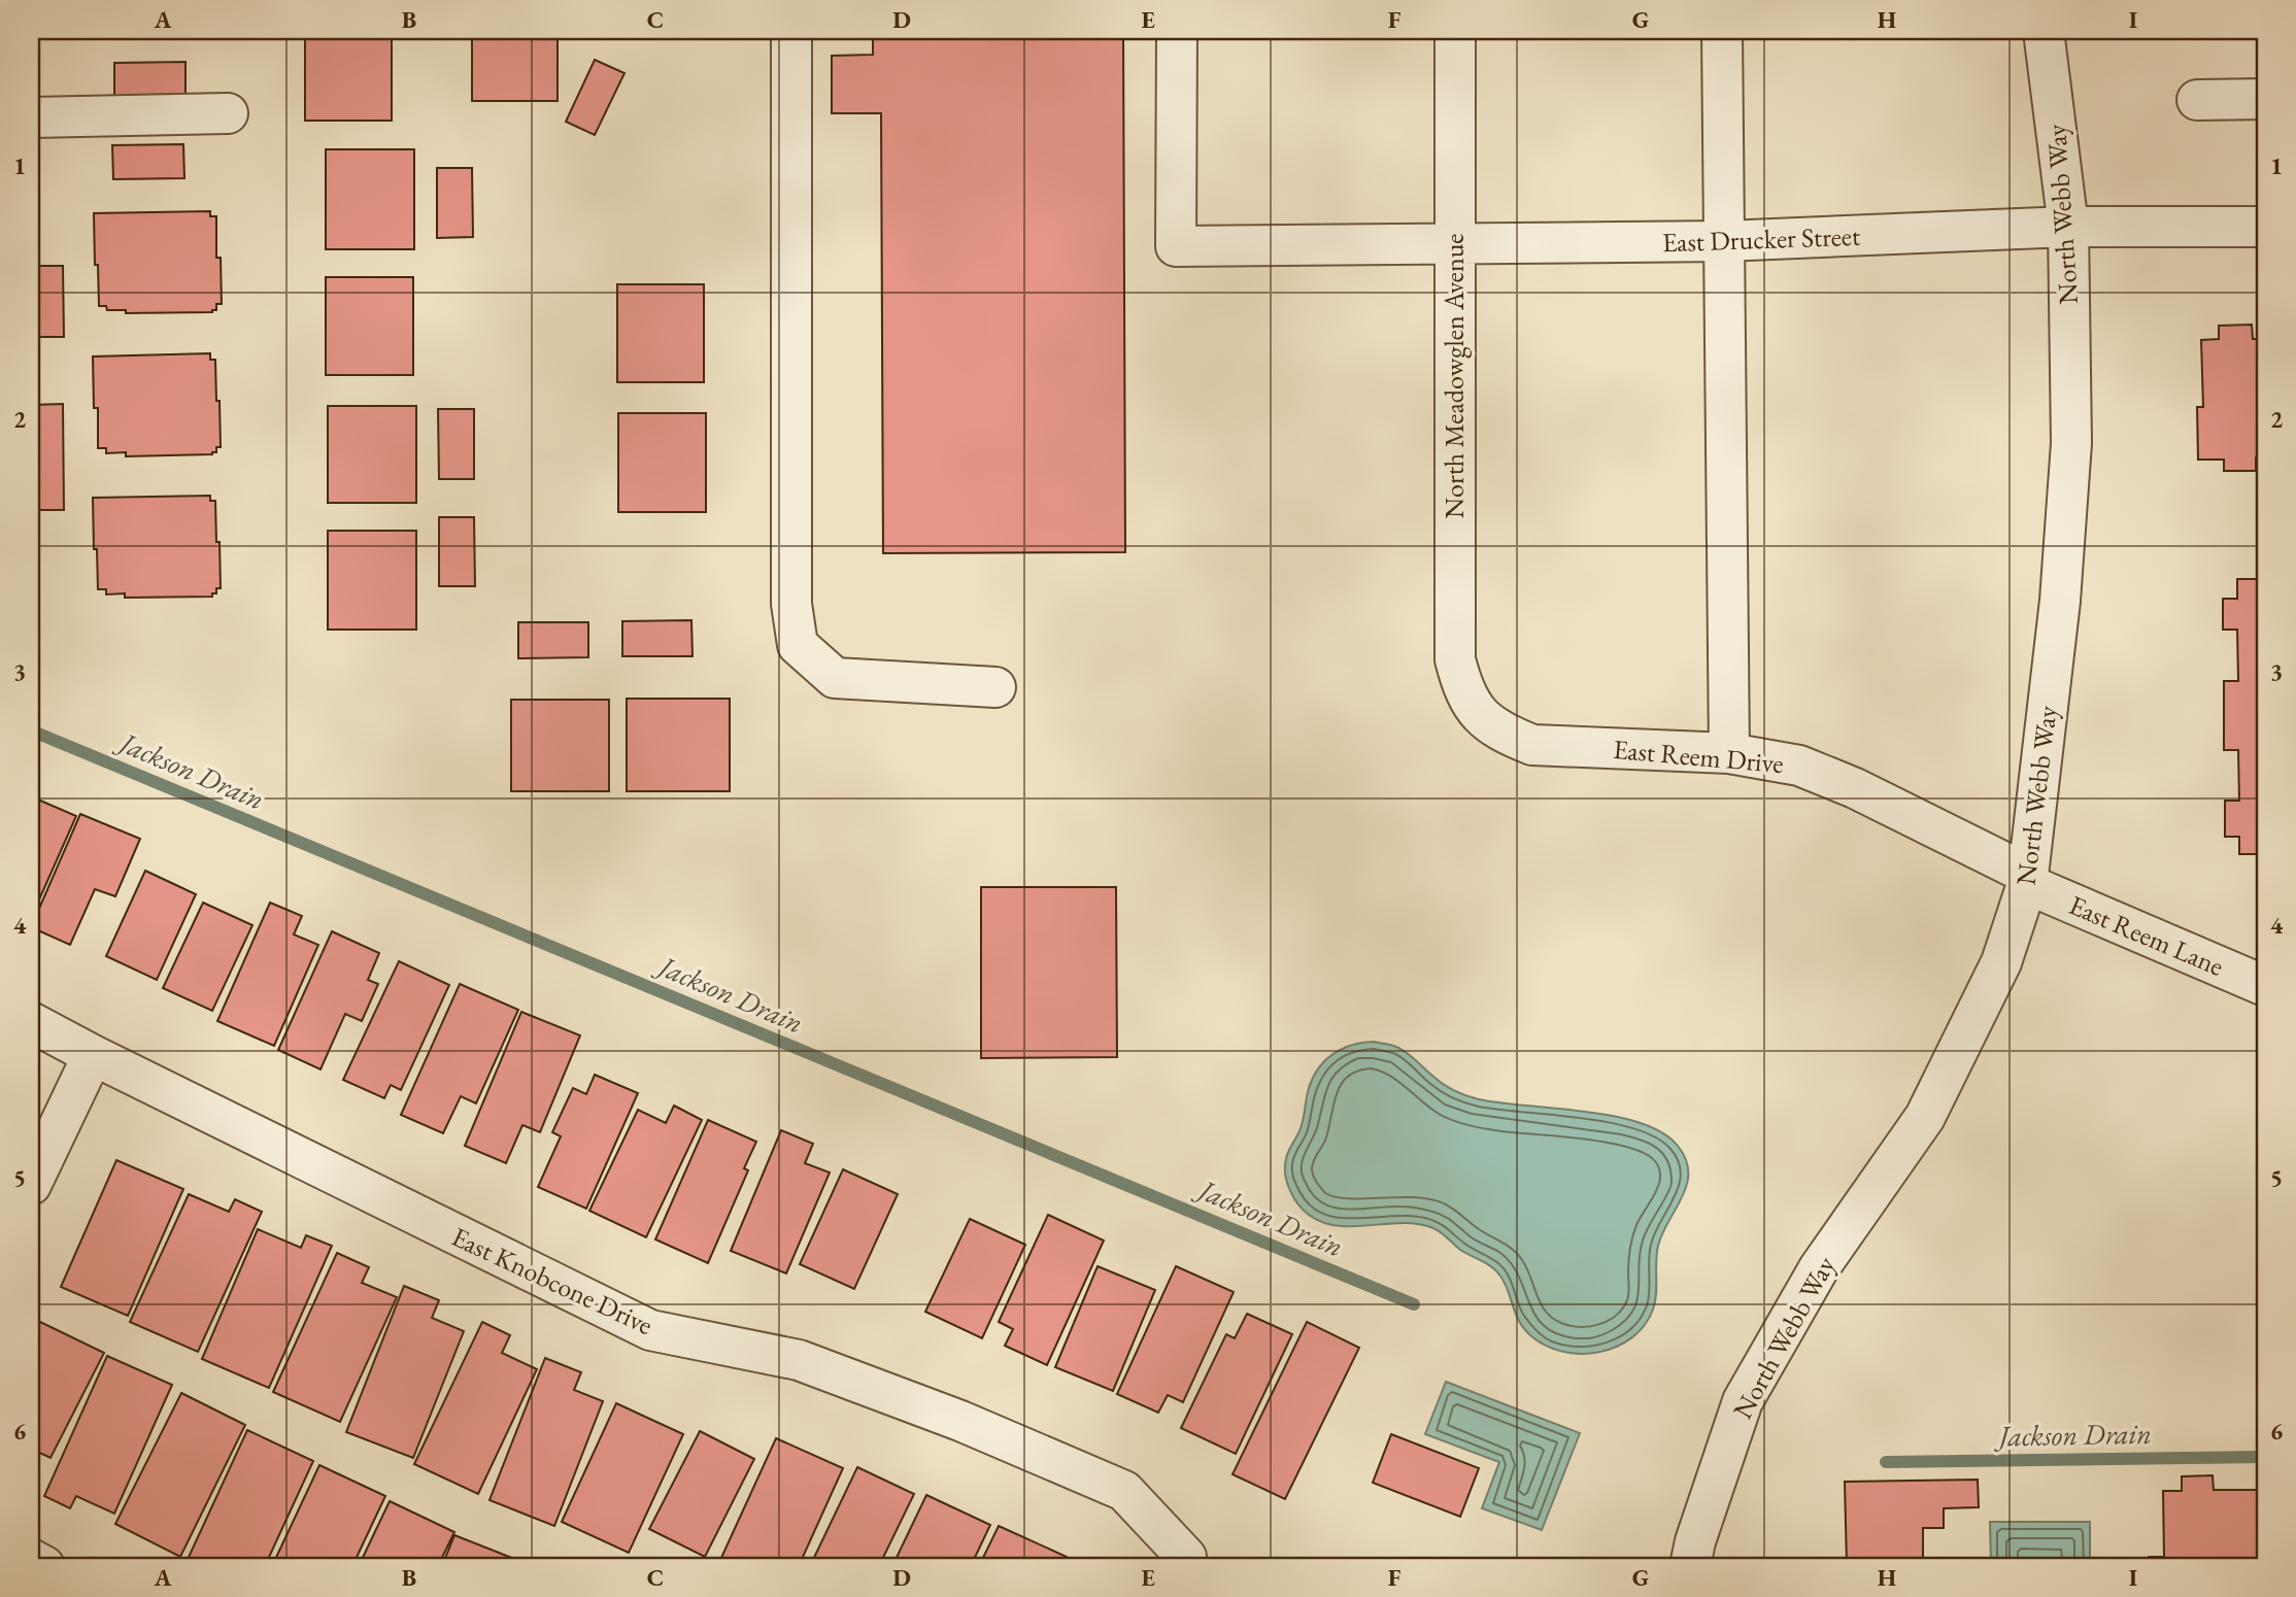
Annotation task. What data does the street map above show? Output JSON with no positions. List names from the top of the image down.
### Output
{
  "streets": {
    "street": [
      "North Webb Way",
      "East Drucker Street",
      "North Meadowglen Avenue",
      "East Reem Drive",
      "East Reem Lane",
      "East Knobcone Drive"
    ]
  },
  "crossings": [
    ["North Webb Way", "East Drucker Street"],
    ["North Webb Way", "East Reem Drive"],
    ["North Webb Way", "East Reem Lane"],
    ["East Drucker Street", "North Meadowglen Avenue"],
    ["North Meadowglen Avenue", "East Reem Drive"],
    ["East Reem Drive", "East Reem Lane"]
  ],
  "water": ["Jackson Drain"],
  "grid": {
    "columns": [
      "A",
      "B",
      "C",
      "D",
      "E",
      "F",
      "G",
      "H",
      "I"
    ],
    "rows": [
      "1",
      "2",
      "3",
      "4",
      "5",
      "6"
    ]
  }
}
